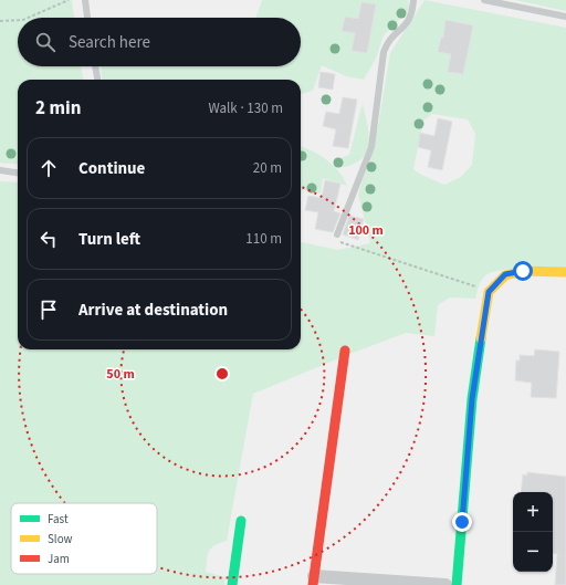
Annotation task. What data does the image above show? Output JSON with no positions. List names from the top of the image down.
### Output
{
  "legend": ["Fast", "Slow", "Jam"],
  "page": {
    "search": "Search here",
    "heading": ["2 min", "Walk · 130 m"],
    "list": [
      ["Continue", "20 m"],
      ["Turn left", "110 m"],
      "Arrive at destination"
    ],
    "map_buttons": ["+", "−"]
  },
  "rings": ["100 m", "50 m"]
}
